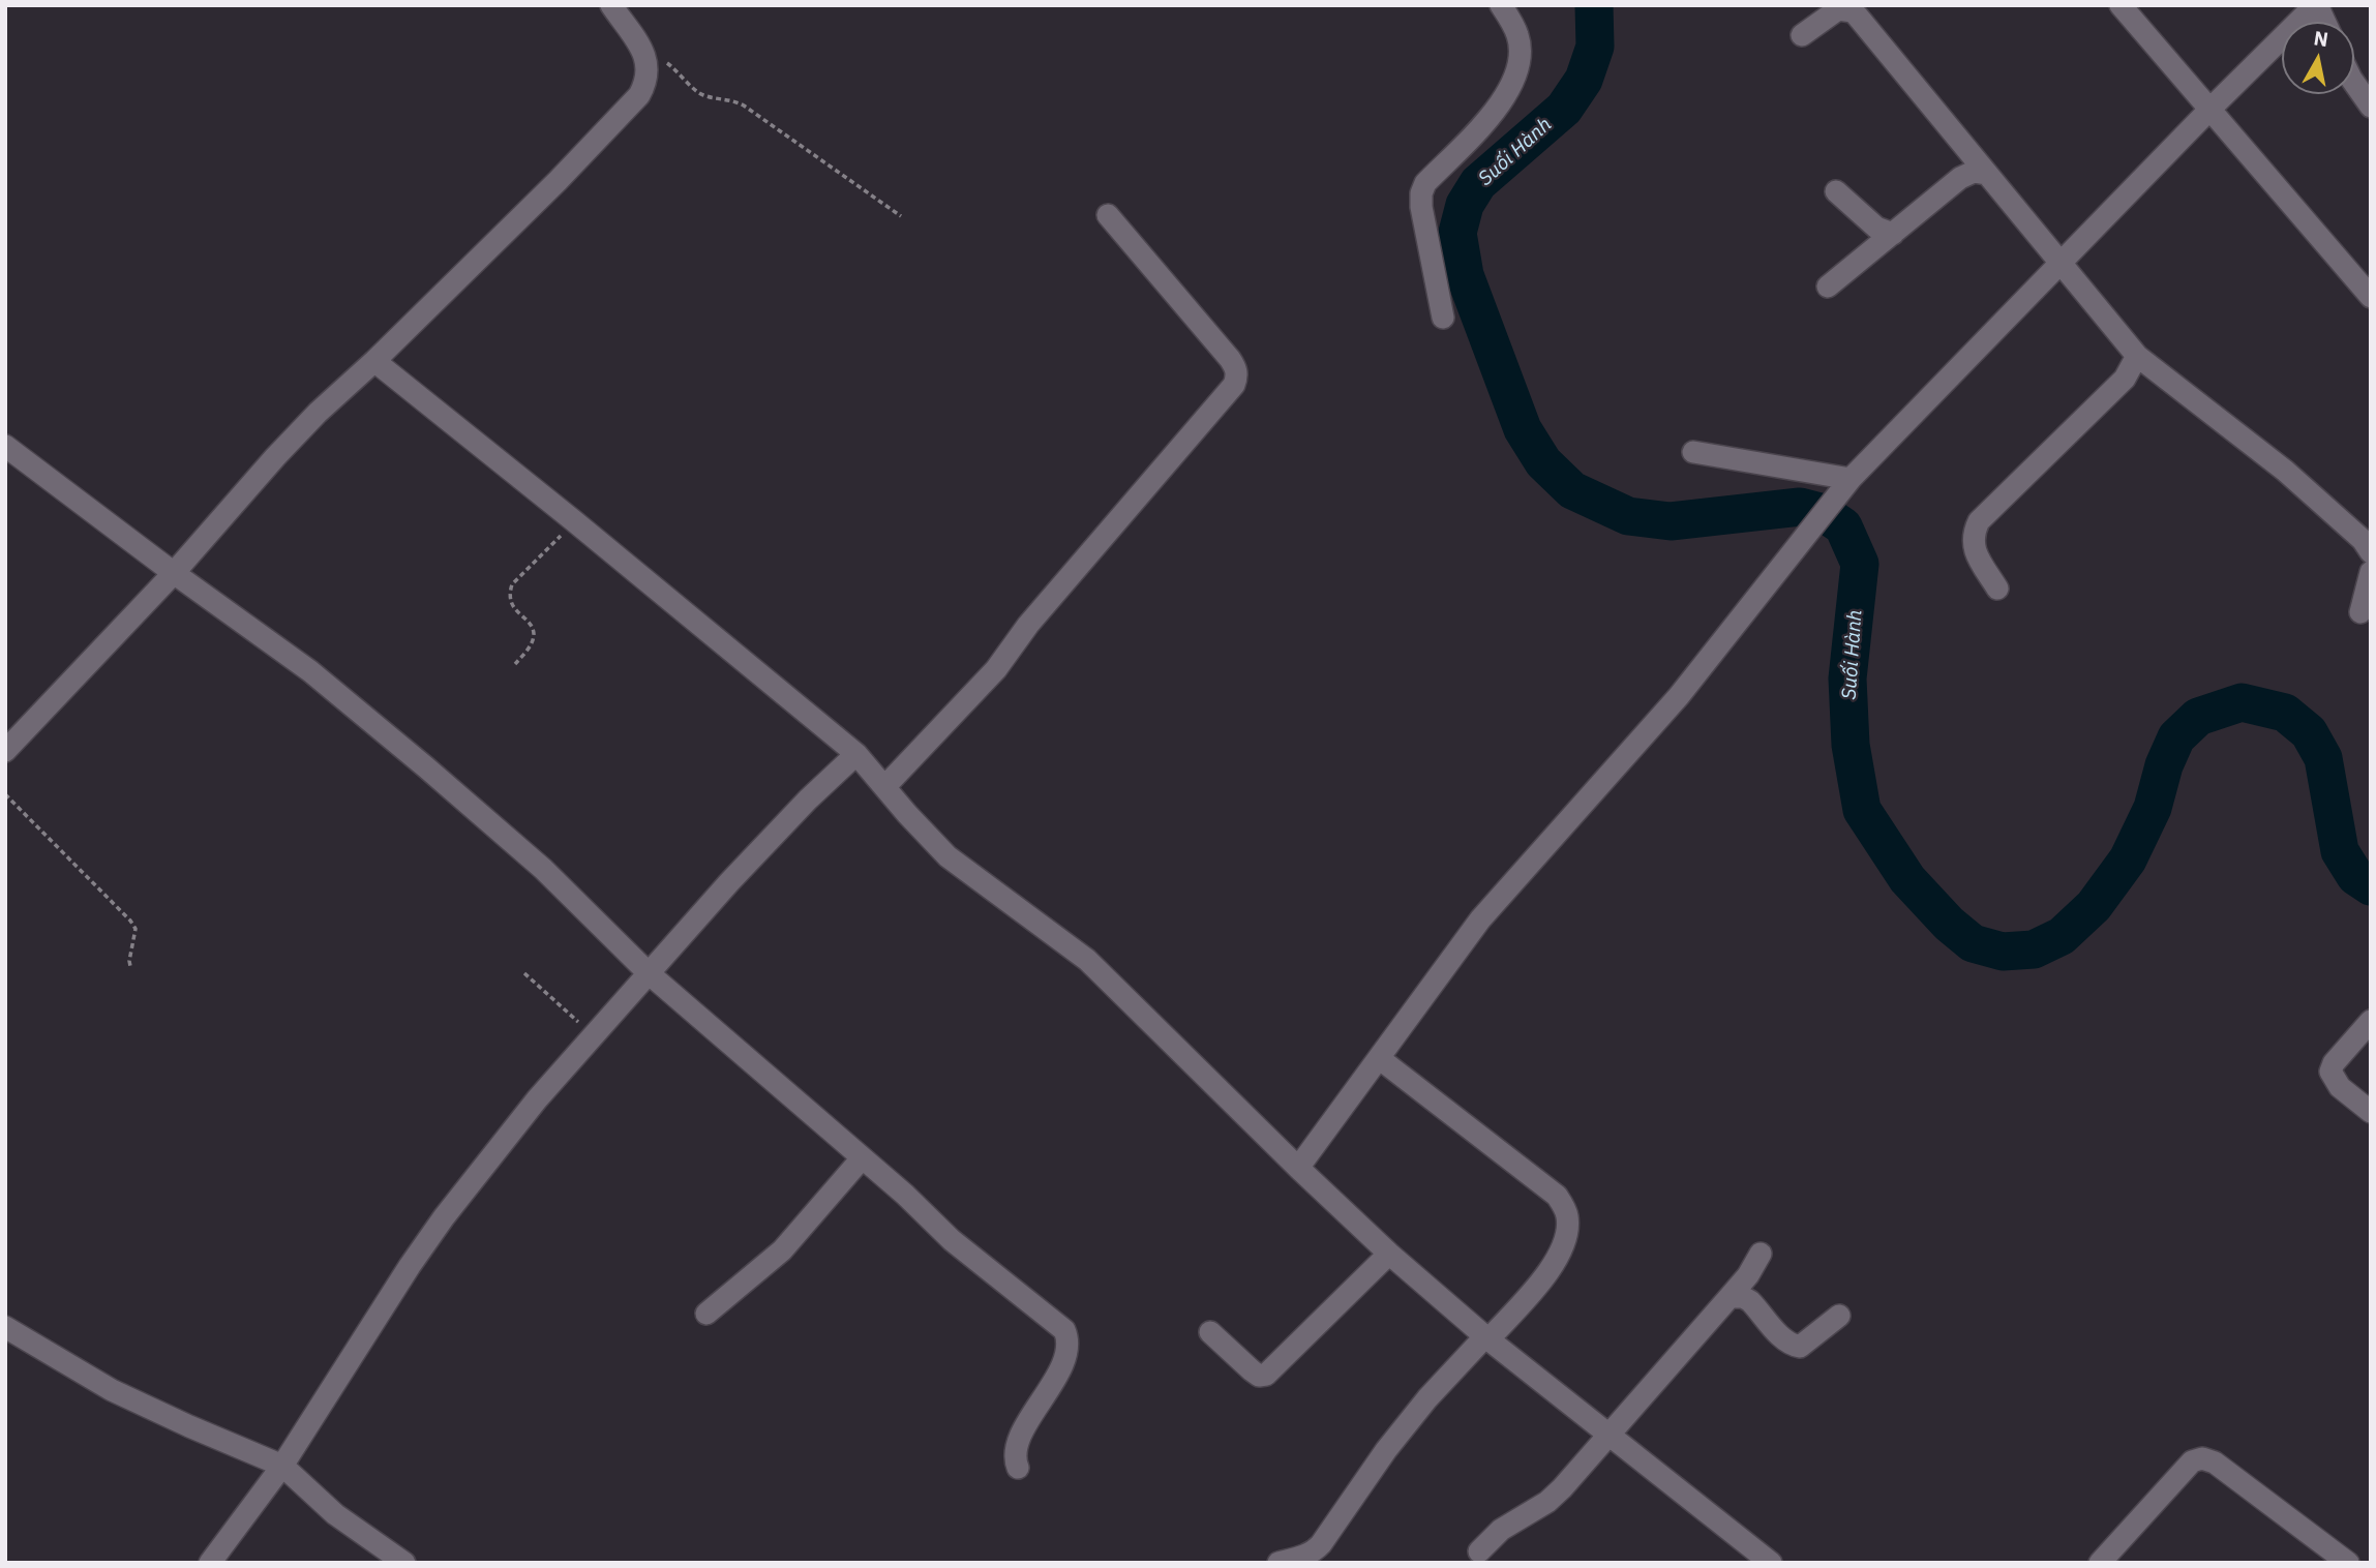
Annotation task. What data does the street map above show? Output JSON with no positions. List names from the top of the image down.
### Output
{
  "water": ["Suối Hành"],
  "north": "top"
}
